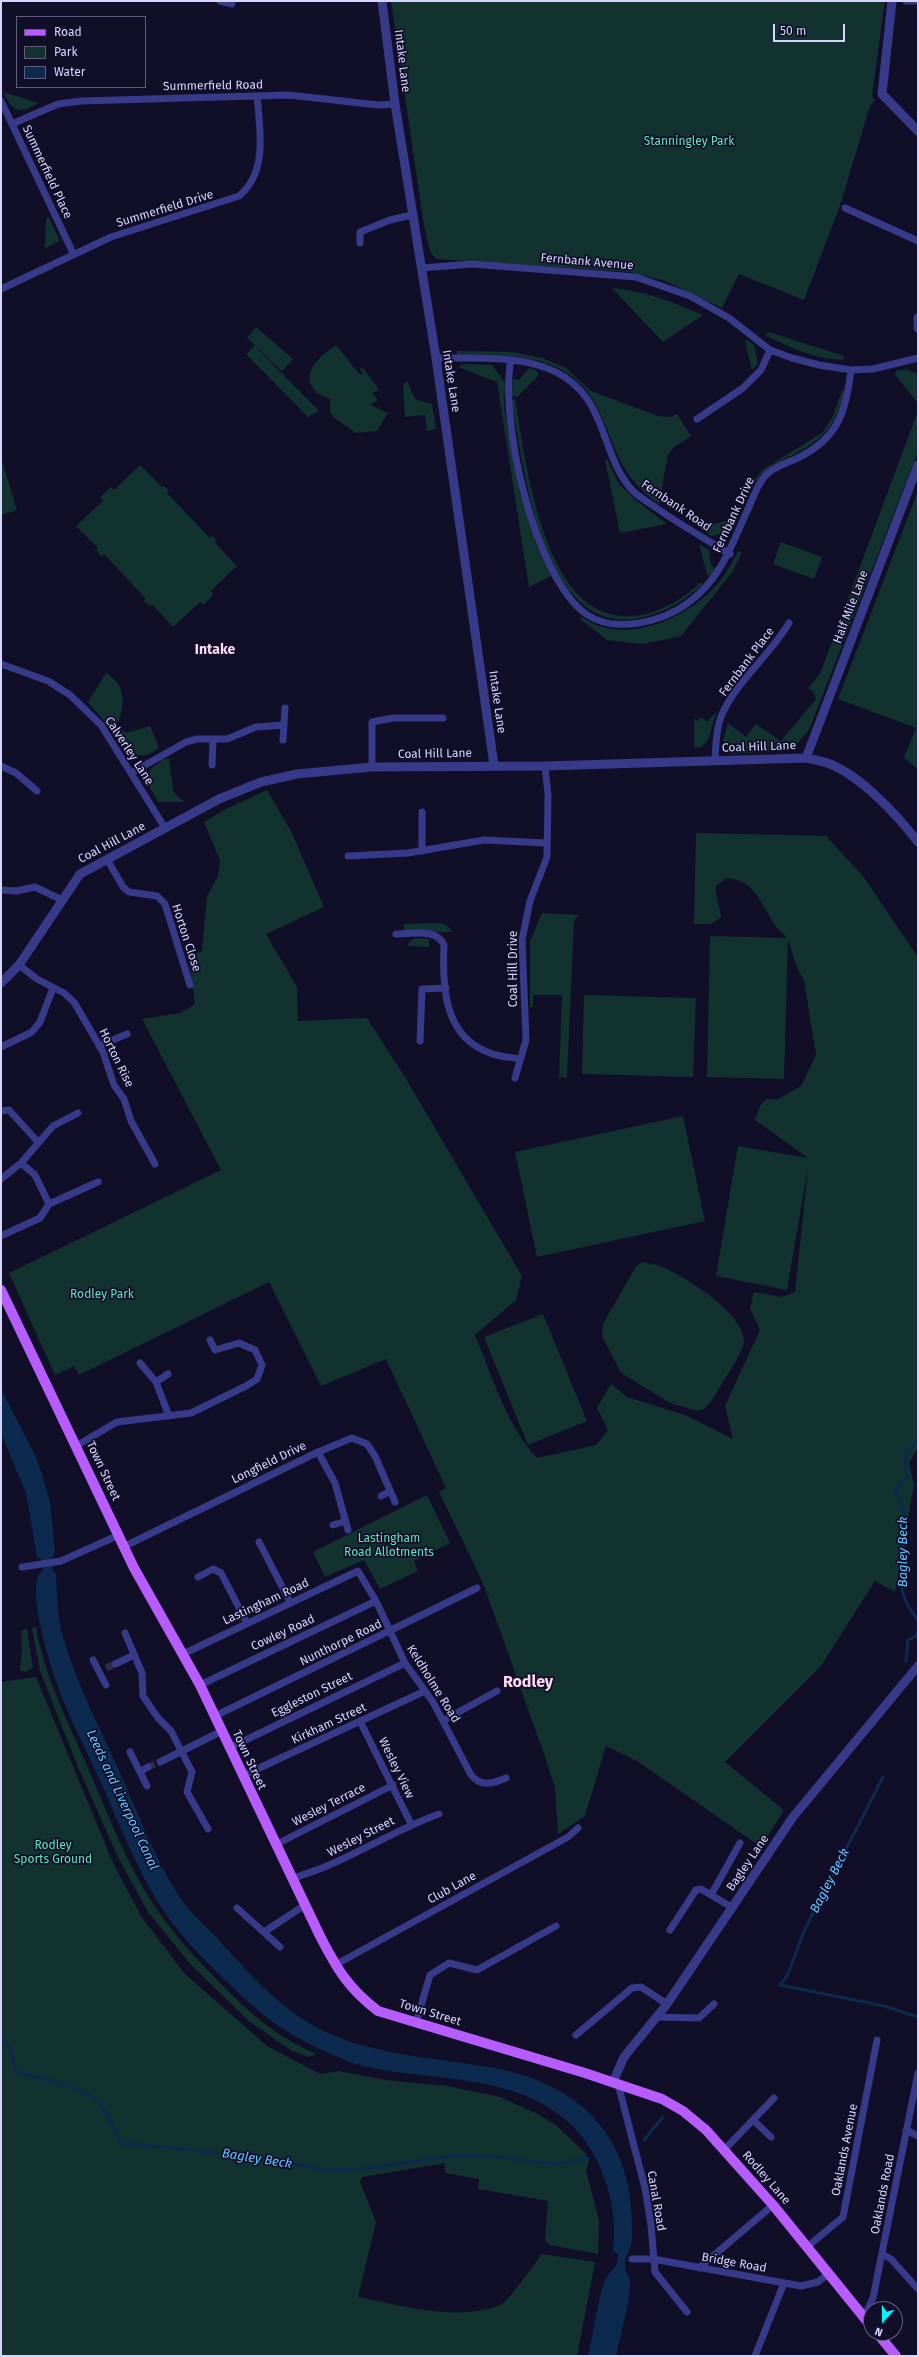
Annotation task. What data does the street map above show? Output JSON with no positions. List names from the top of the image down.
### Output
{
  "streets": {
    "main road": ["Town Street", "Rodley Lane"],
    "street": [
      "Intake Lane",
      "Summerfield Road",
      "Summerfield Place",
      "Summerfield Drive",
      "Fernbank Avenue",
      "Fernbank Road",
      "Fernbank Drive",
      "Half Mile Lane",
      "Fernbank Place",
      "Coal Hill Lane",
      "Calverley Lane",
      "Horton Close",
      "Coal Hill Drive",
      "Horton Rise",
      "Longfield Drive",
      "Lastingham Road",
      "Cowley Road",
      "Nunthorpe Road",
      "Keldholme Road",
      "Eggleston Street",
      "Kirkham Street",
      "Wesley View",
      "Wesley Terrace",
      "Wesley Street",
      "Bagley Lane",
      "Club Lane",
      "Oaklands Avenue",
      "Oaklands Road",
      "Canal Road",
      "Bridge Road"
    ]
  },
  "crossings": [
    ["Intake Lane", "Summerfield Road"],
    ["Intake Lane", "Fernbank Avenue"],
    ["Intake Lane", "Fernbank Road"],
    ["Intake Lane", "Coal Hill Lane"],
    ["Summerfield Road", "Summerfield Place"],
    ["Summerfield Road", "Summerfield Drive"],
    ["Summerfield Place", "Summerfield Drive"],
    ["Fernbank Avenue", "Fernbank Drive"],
    ["Fernbank Road", "Fernbank Drive"],
    ["Half Mile Lane", "Coal Hill Lane"],
    ["Fernbank Place", "Coal Hill Lane"],
    ["Coal Hill Lane", "Calverley Lane"],
    ["Coal Hill Lane", "Horton Close"],
    ["Coal Hill Lane", "Coal Hill Drive"],
    ["Coal Hill Lane", "Horton Rise"],
    ["Longfield Drive", "Town Street"],
    ["Town Street", "Lastingham Road"],
    ["Town Street", "Cowley Road"],
    ["Town Street", "Nunthorpe Road"],
    ["Town Street", "Eggleston Street"],
    ["Town Street", "Kirkham Street"],
    ["Town Street", "Wesley Terrace"],
    ["Town Street", "Wesley Street"],
    ["Town Street", "Bagley Lane"],
    ["Town Street", "Club Lane"],
    ["Town Street", "Rodley Lane"],
    ["Town Street", "Canal Road"],
    ["Lastingham Road", "Keldholme Road"],
    ["Cowley Road", "Keldholme Road"],
    ["Nunthorpe Road", "Keldholme Road"],
    ["Keldholme Road", "Eggleston Street"],
    ["Keldholme Road", "Kirkham Street"],
    ["Kirkham Street", "Wesley View"],
    ["Wesley View", "Wesley Terrace"],
    ["Wesley View", "Wesley Street"],
    ["Bagley Lane", "Rodley Lane"],
    ["Bagley Lane", "Canal Road"],
    ["Oaklands Avenue", "Rodley Lane"],
    ["Rodley Lane", "Oaklands Road"],
    ["Rodley Lane", "Canal Road"],
    ["Rodley Lane", "Bridge Road"],
    ["Canal Road", "Bridge Road"]
  ],
  "districts": ["Intake", "Rodley"],
  "water": ["Bagley Beck", "Leeds and Liverpool Canal"],
  "parks": [
    "Stanningley Park",
    "Rodley Park",
    "Lastingham Road Allotments",
    "Rodley Sports Ground"
  ],
  "legend": ["Road", "Park", "Water"],
  "scale_bar": "50 m",
  "north": "bottom"
}
